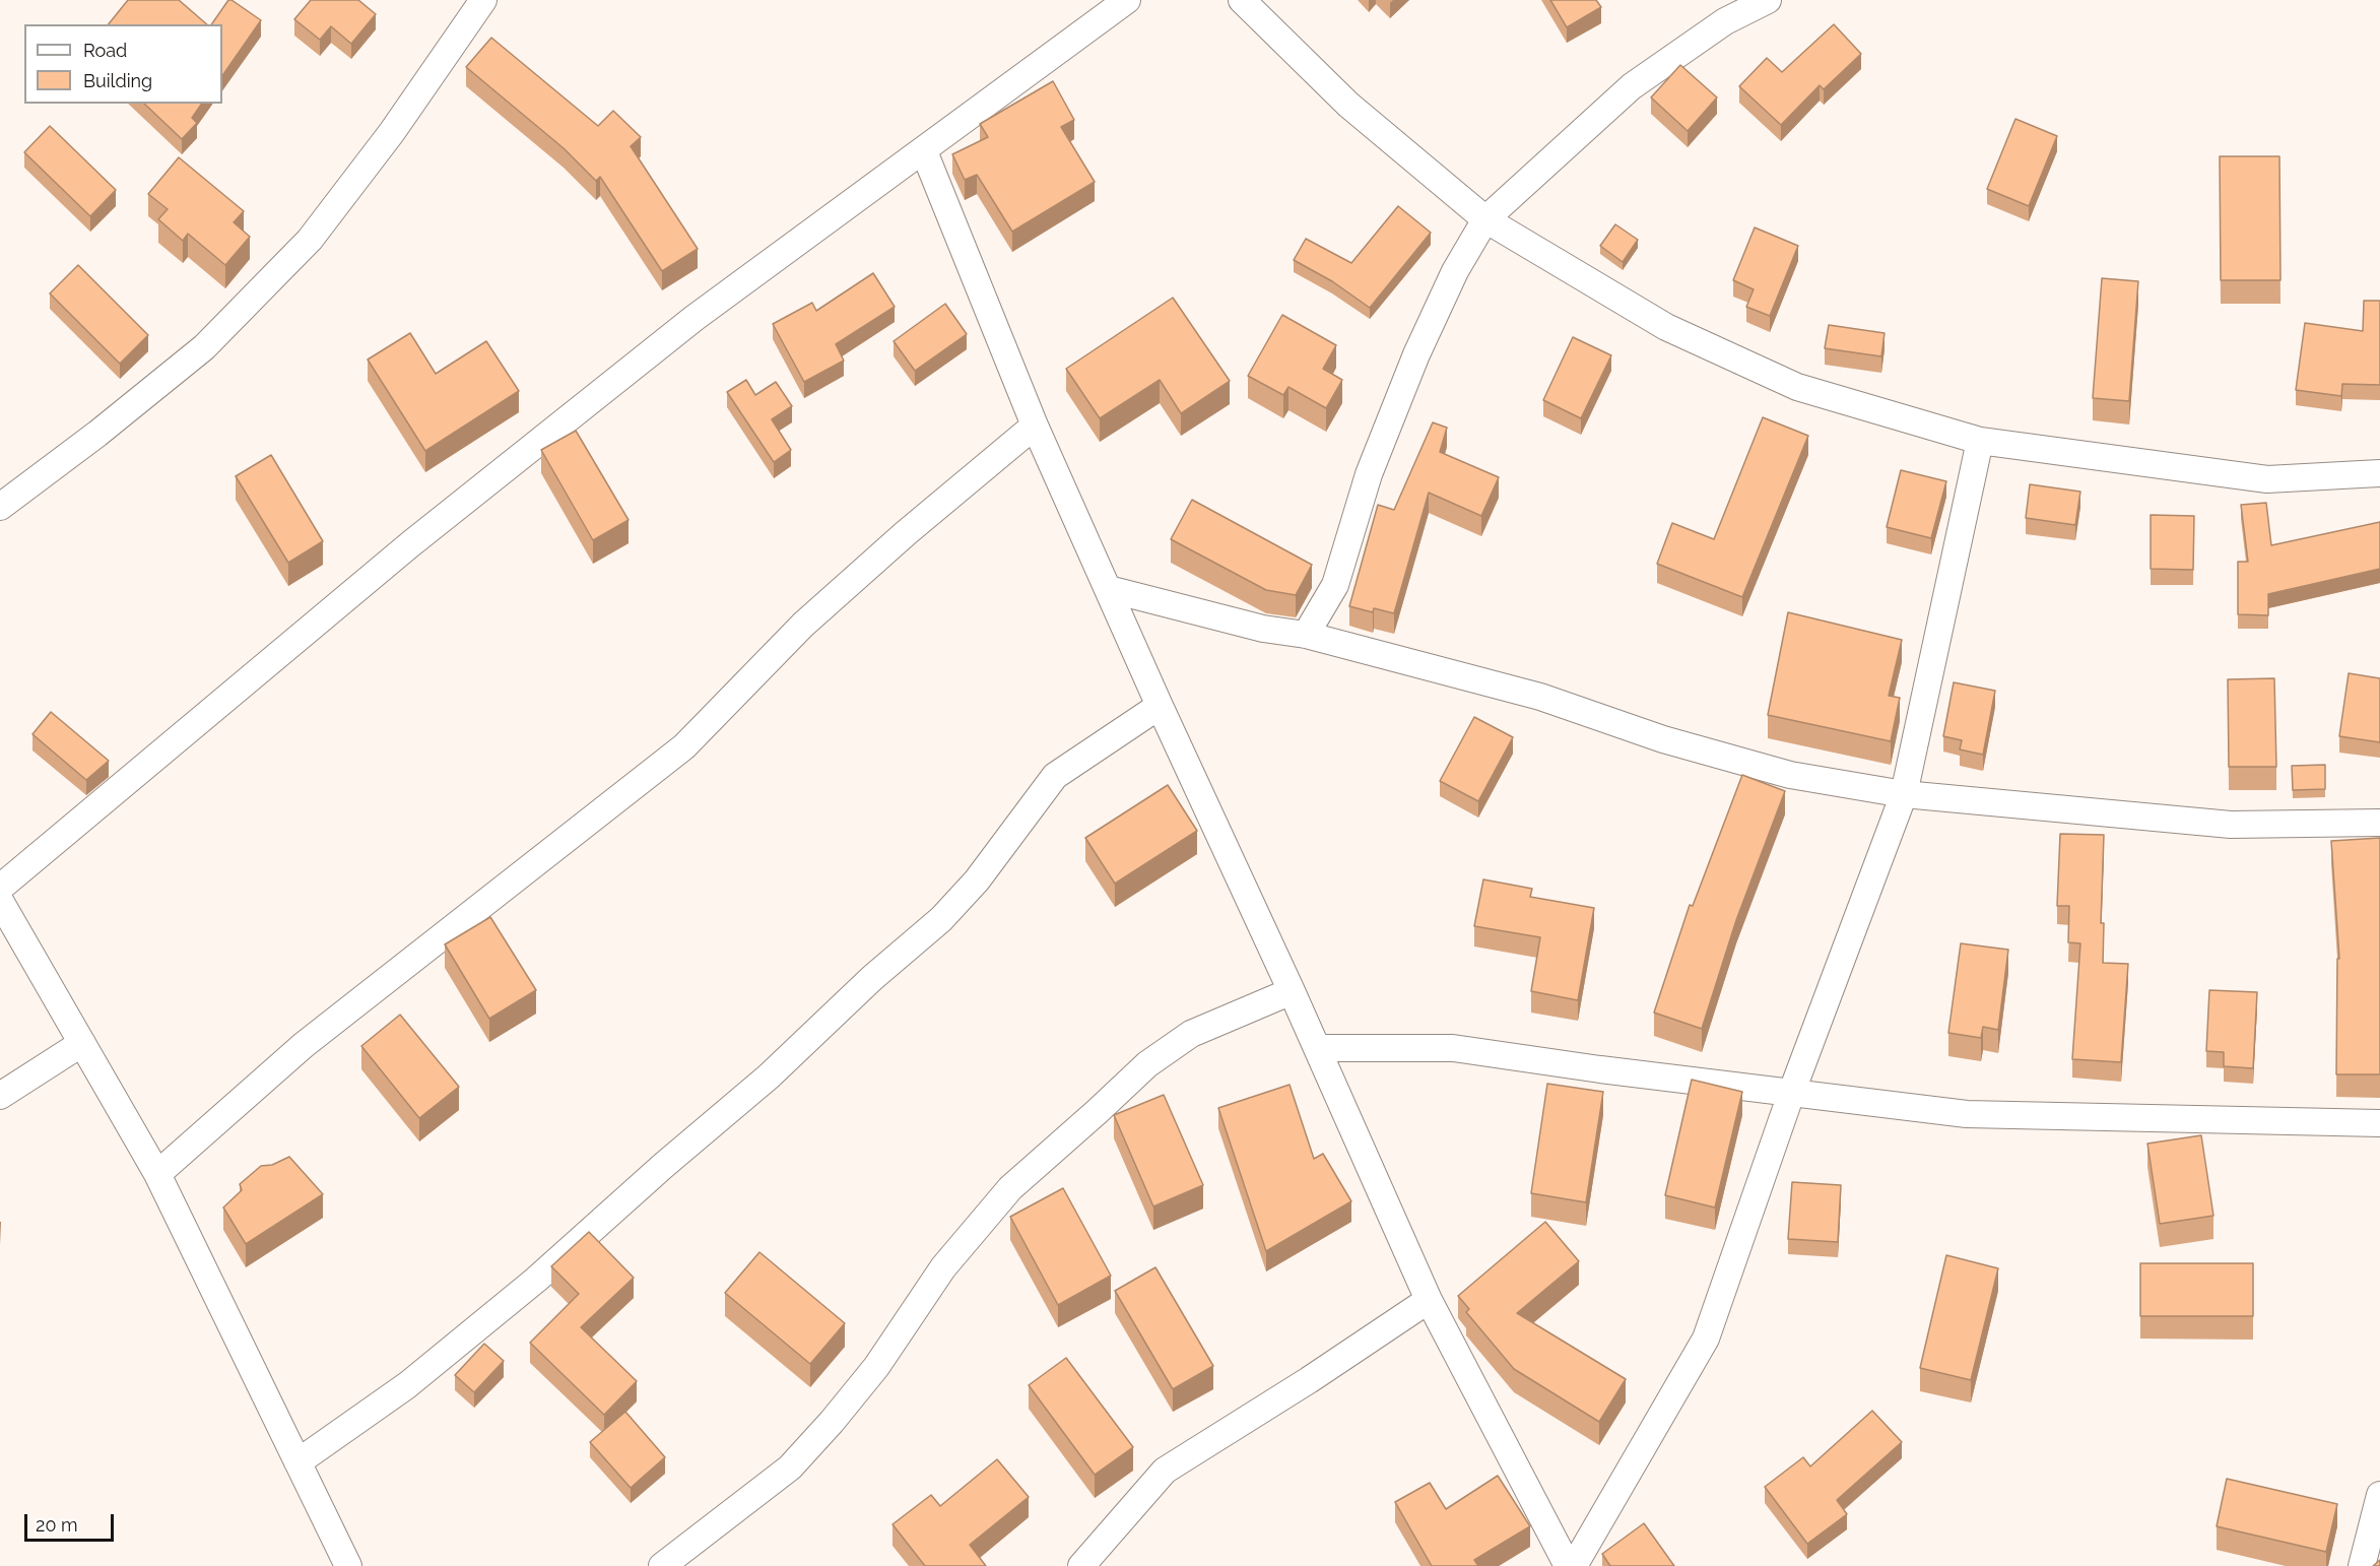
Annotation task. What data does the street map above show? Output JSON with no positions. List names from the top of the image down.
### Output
{
  "legend": ["Road", "Building"],
  "scale_bar": "20 m"
}
